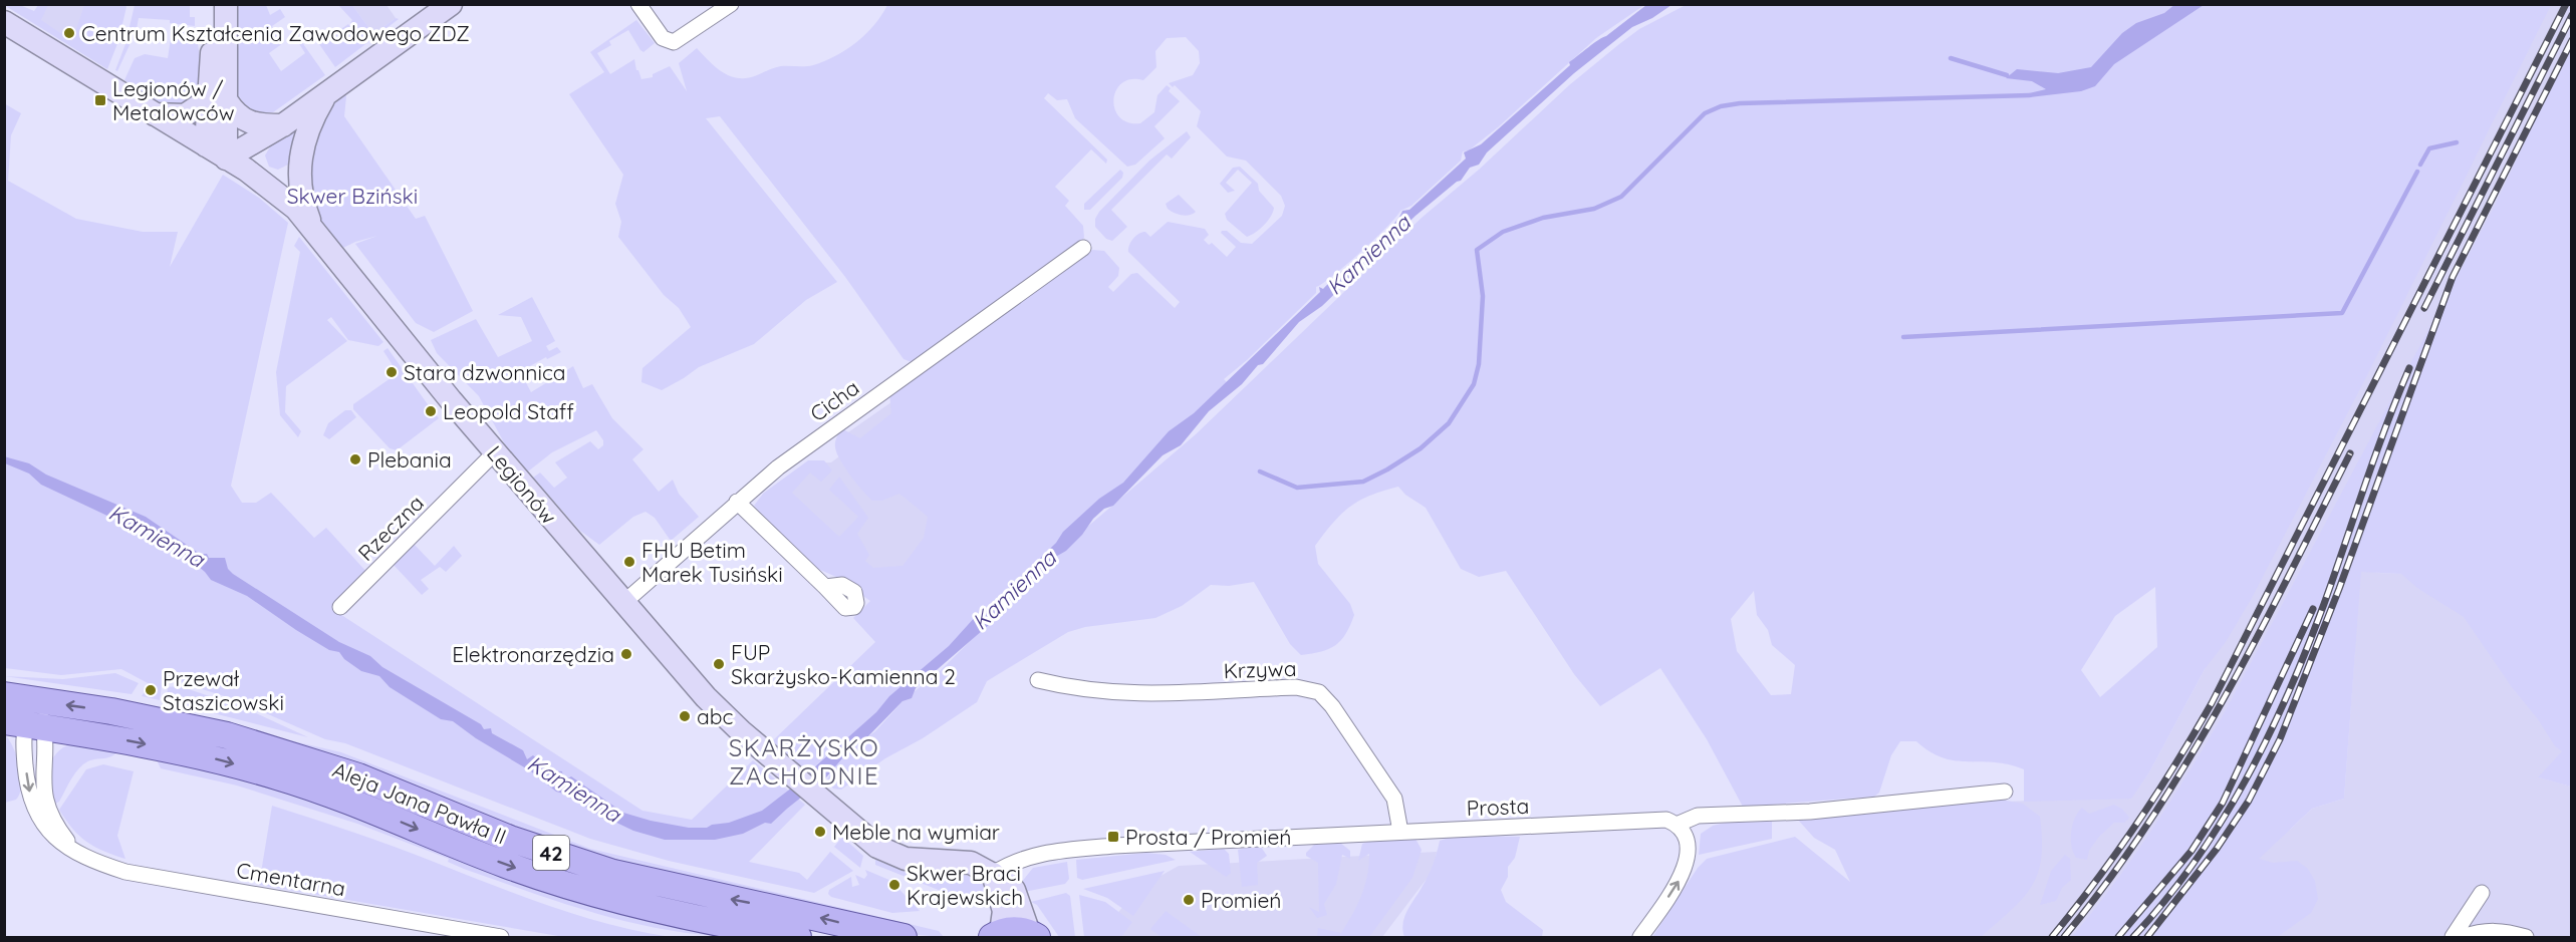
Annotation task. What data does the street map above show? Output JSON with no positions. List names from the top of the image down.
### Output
{
  "streets": {
    "main road": ["Aleja Jana Pawła II", "42"],
    "street": [
      "Cicha",
      "Legionów",
      "Rzeczna",
      "Krzywa",
      "Prosta",
      "Cmentarna"
    ]
  },
  "crossings": [
    ["Cicha", "Legionów"],
    ["Legionów", "Rzeczna"],
    ["Legionów", "Prosta"],
    ["Krzywa", "Prosta"],
    ["Aleja Jana Pawła II", "Cmentarna"]
  ],
  "districts": ["SKARŻYSKO ZACHODNIE"],
  "water": ["Kamienna"],
  "parks": ["Skwer Bziński"],
  "places": {
    "other": [
      "Centrum Kształcenia Zawodowego ZDZ",
      "Stara dzwonnica",
      "Leopold Staff",
      "Plebania",
      "FHU Betim Marek Tusiński",
      "Elektronarzędzia",
      "FUP Skarżysko-Kamienna 2",
      "Przewał Staszicowski",
      "abc",
      "Meble na wymiar",
      "Skwer Braci Krajewskich",
      "Promień"
    ],
    "transit": ["Legionów / Metalowców", "Prosta / Promień"]
  }
}
